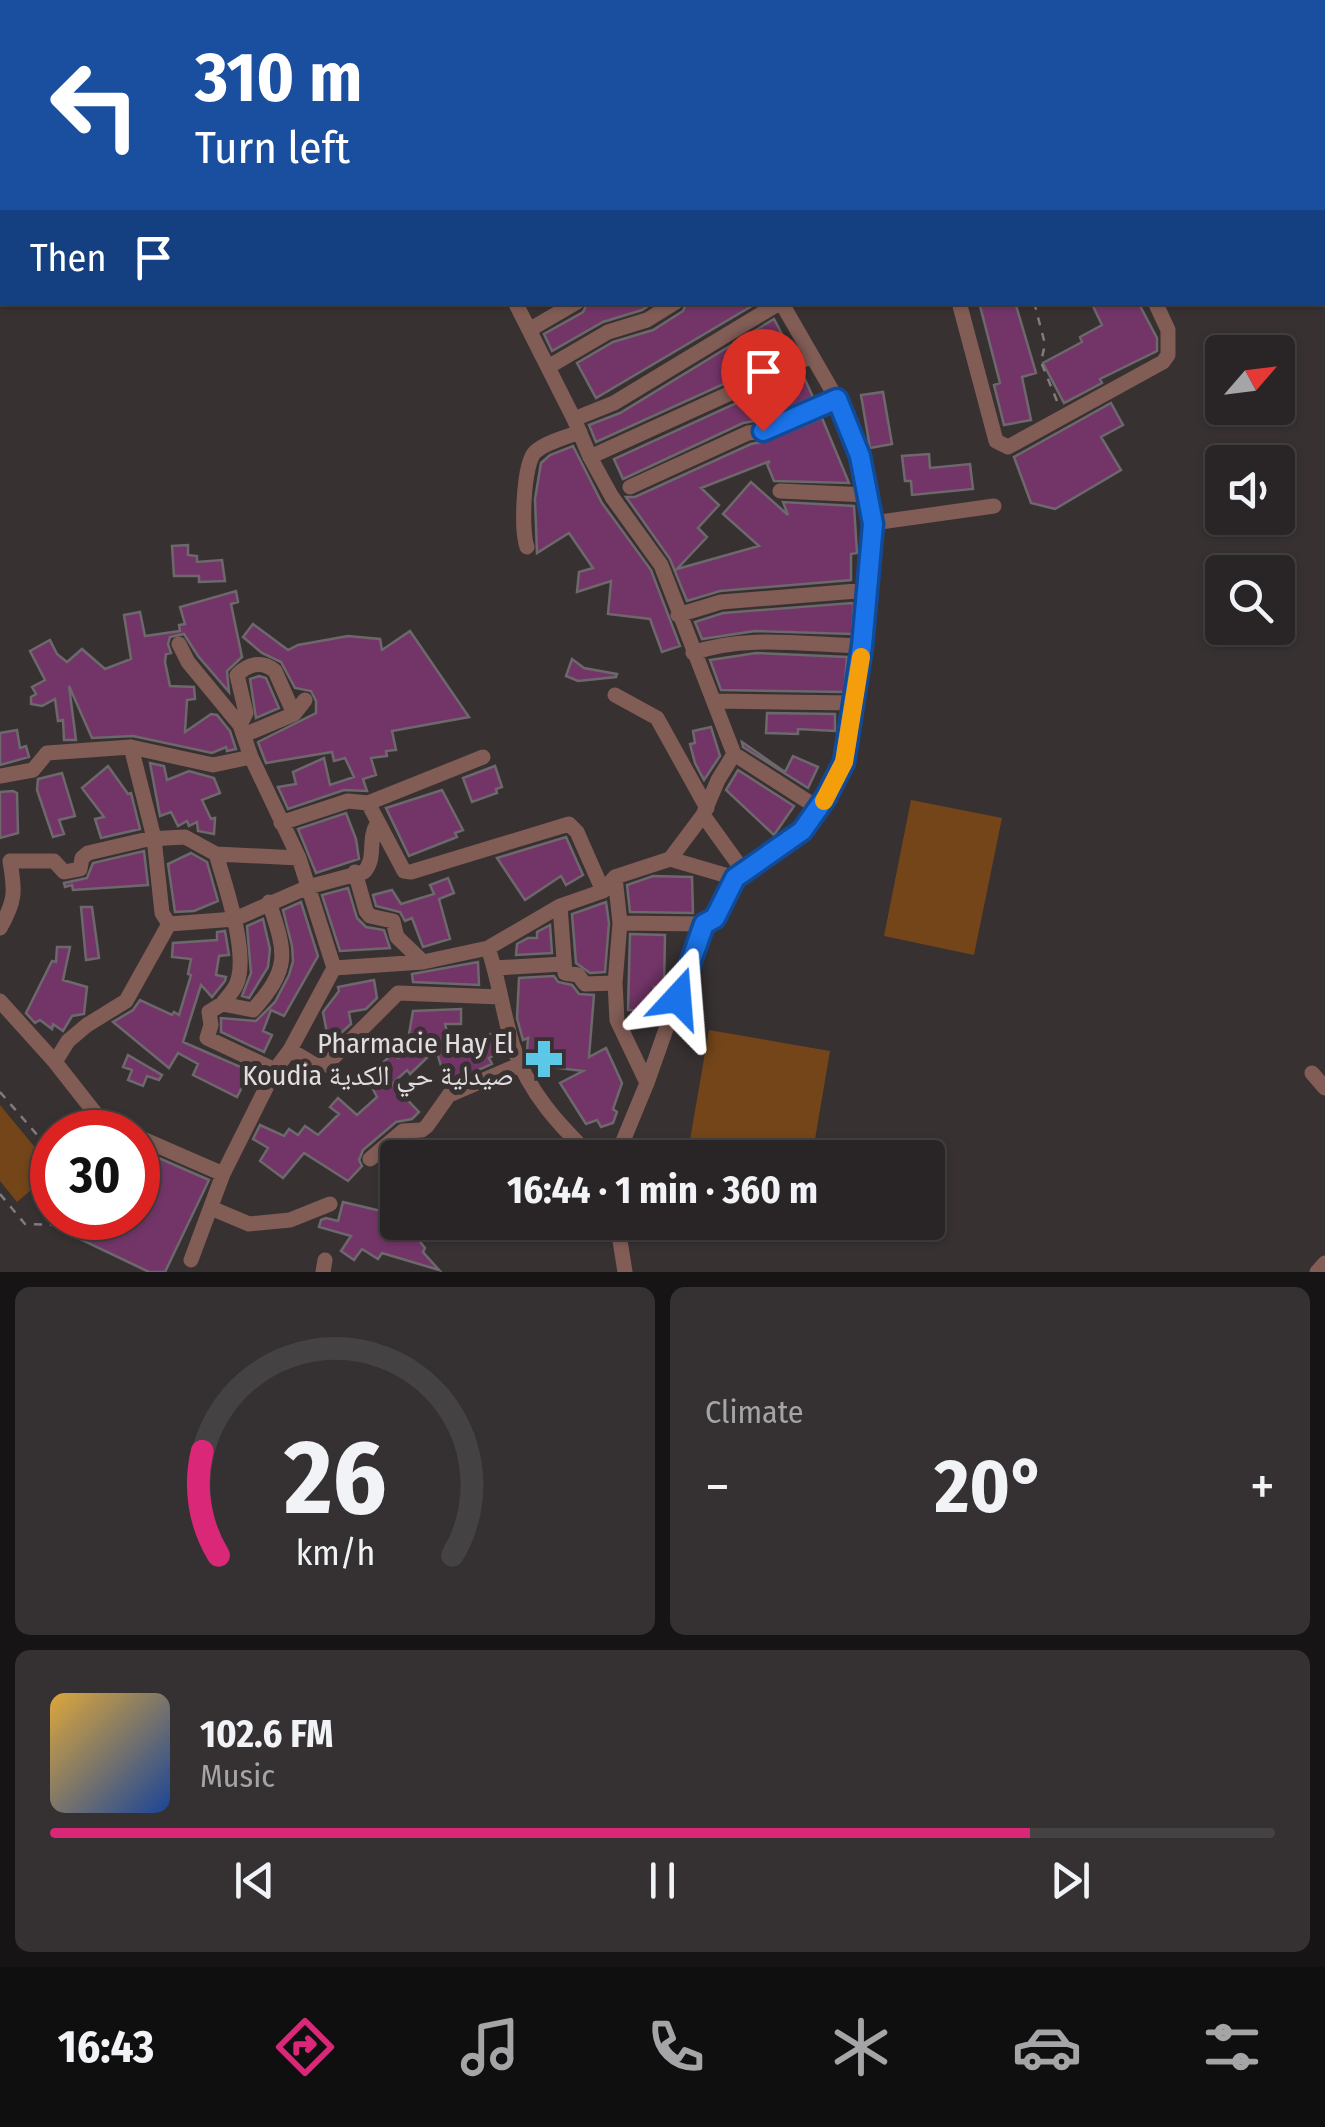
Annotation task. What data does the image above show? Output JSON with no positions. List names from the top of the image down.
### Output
{
  "places": {
    "pharmacy": ["Pharmacie Hay El Koudia صيدلية حي الكدية"]
  },
  "north": "top right",
  "page": {
    "turn": ["310 m", "Turn left"],
    "then": "Then",
    "limit": "30",
    "trip": "16:44 · 1 min · 360 m",
    "tile": "Climate",
    "heat": ["−", "20°", "+"],
    "song": ["102.6 FM", "Music"],
    "tabs": "16:43",
    "gauge": ["26", "km/h"]
  }
}
